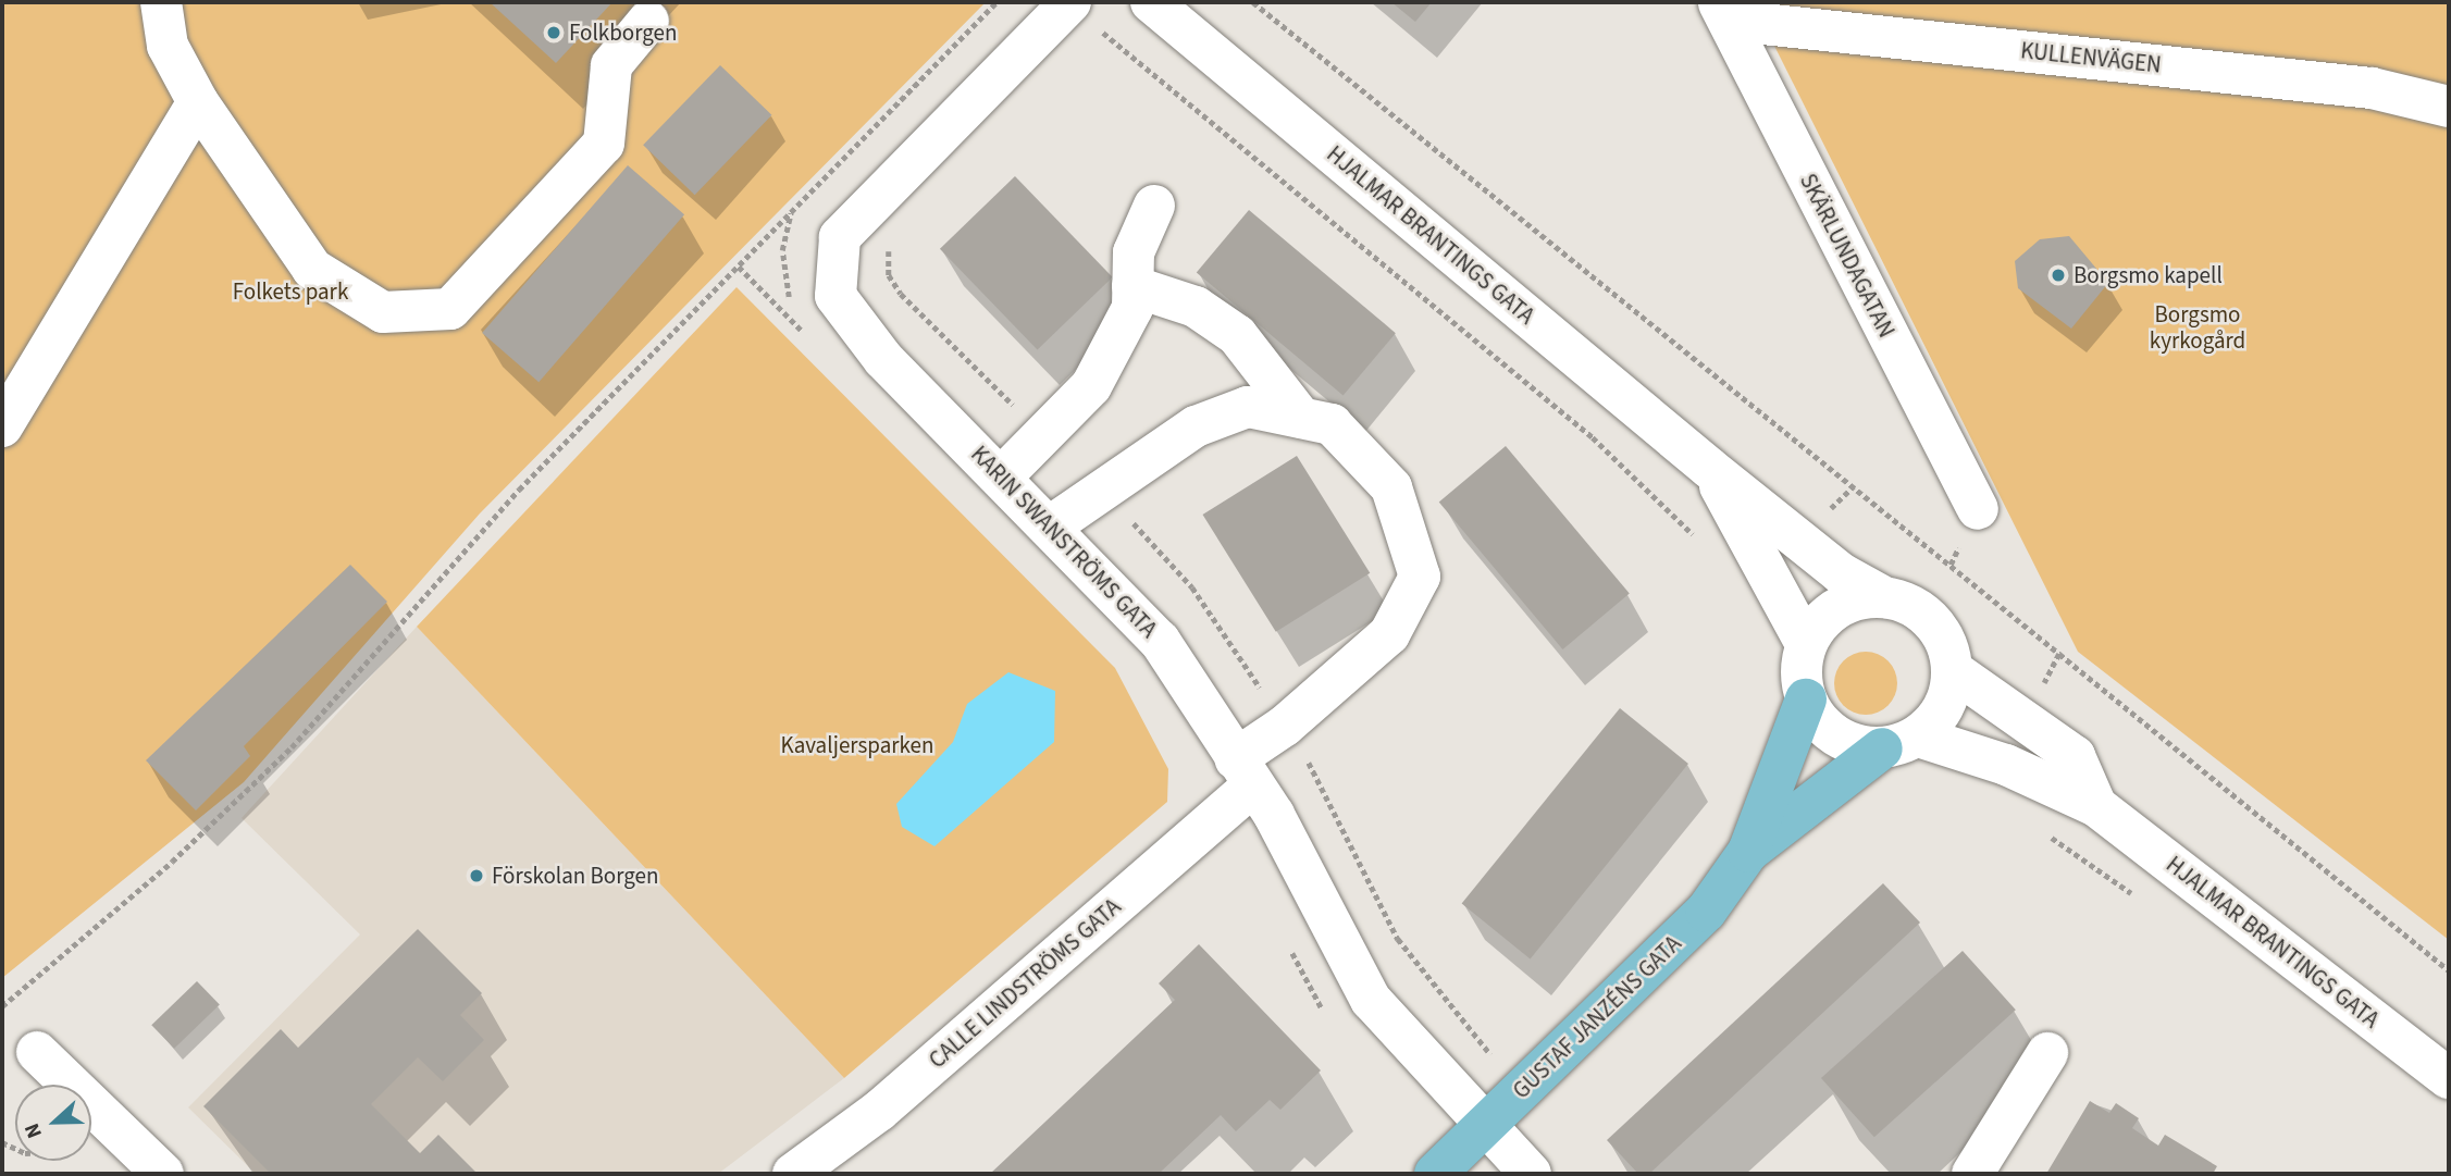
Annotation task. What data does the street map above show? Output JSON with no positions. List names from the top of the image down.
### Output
{
  "streets": {
    "main road": ["GUSTAF JANZÉNS GATA"],
    "street": [
      "KULLENVÄGEN",
      "HJALMAR BRANTINGS GATA",
      "SKÄRLUNDAGATAN",
      "KARIN SWANSTRÖMS GATA",
      "CALLE LINDSTRÖMS GATA"
    ]
  },
  "crossings": [
    ["KULLENVÄGEN", "SKÄRLUNDAGATAN"],
    ["HJALMAR BRANTINGS GATA", "GUSTAF JANZÉNS GATA"],
    ["KARIN SWANSTRÖMS GATA", "CALLE LINDSTRÖMS GATA"],
    ["KARIN SWANSTRÖMS GATA", "GUSTAF JANZÉNS GATA"]
  ],
  "parks": ["Folkets park", "Borgsmo kyrkogård", "Kavaljersparken"],
  "places": ["Folkborgen", "Borgsmo kapell", "Förskolan Borgen"],
  "north": "left"
}
